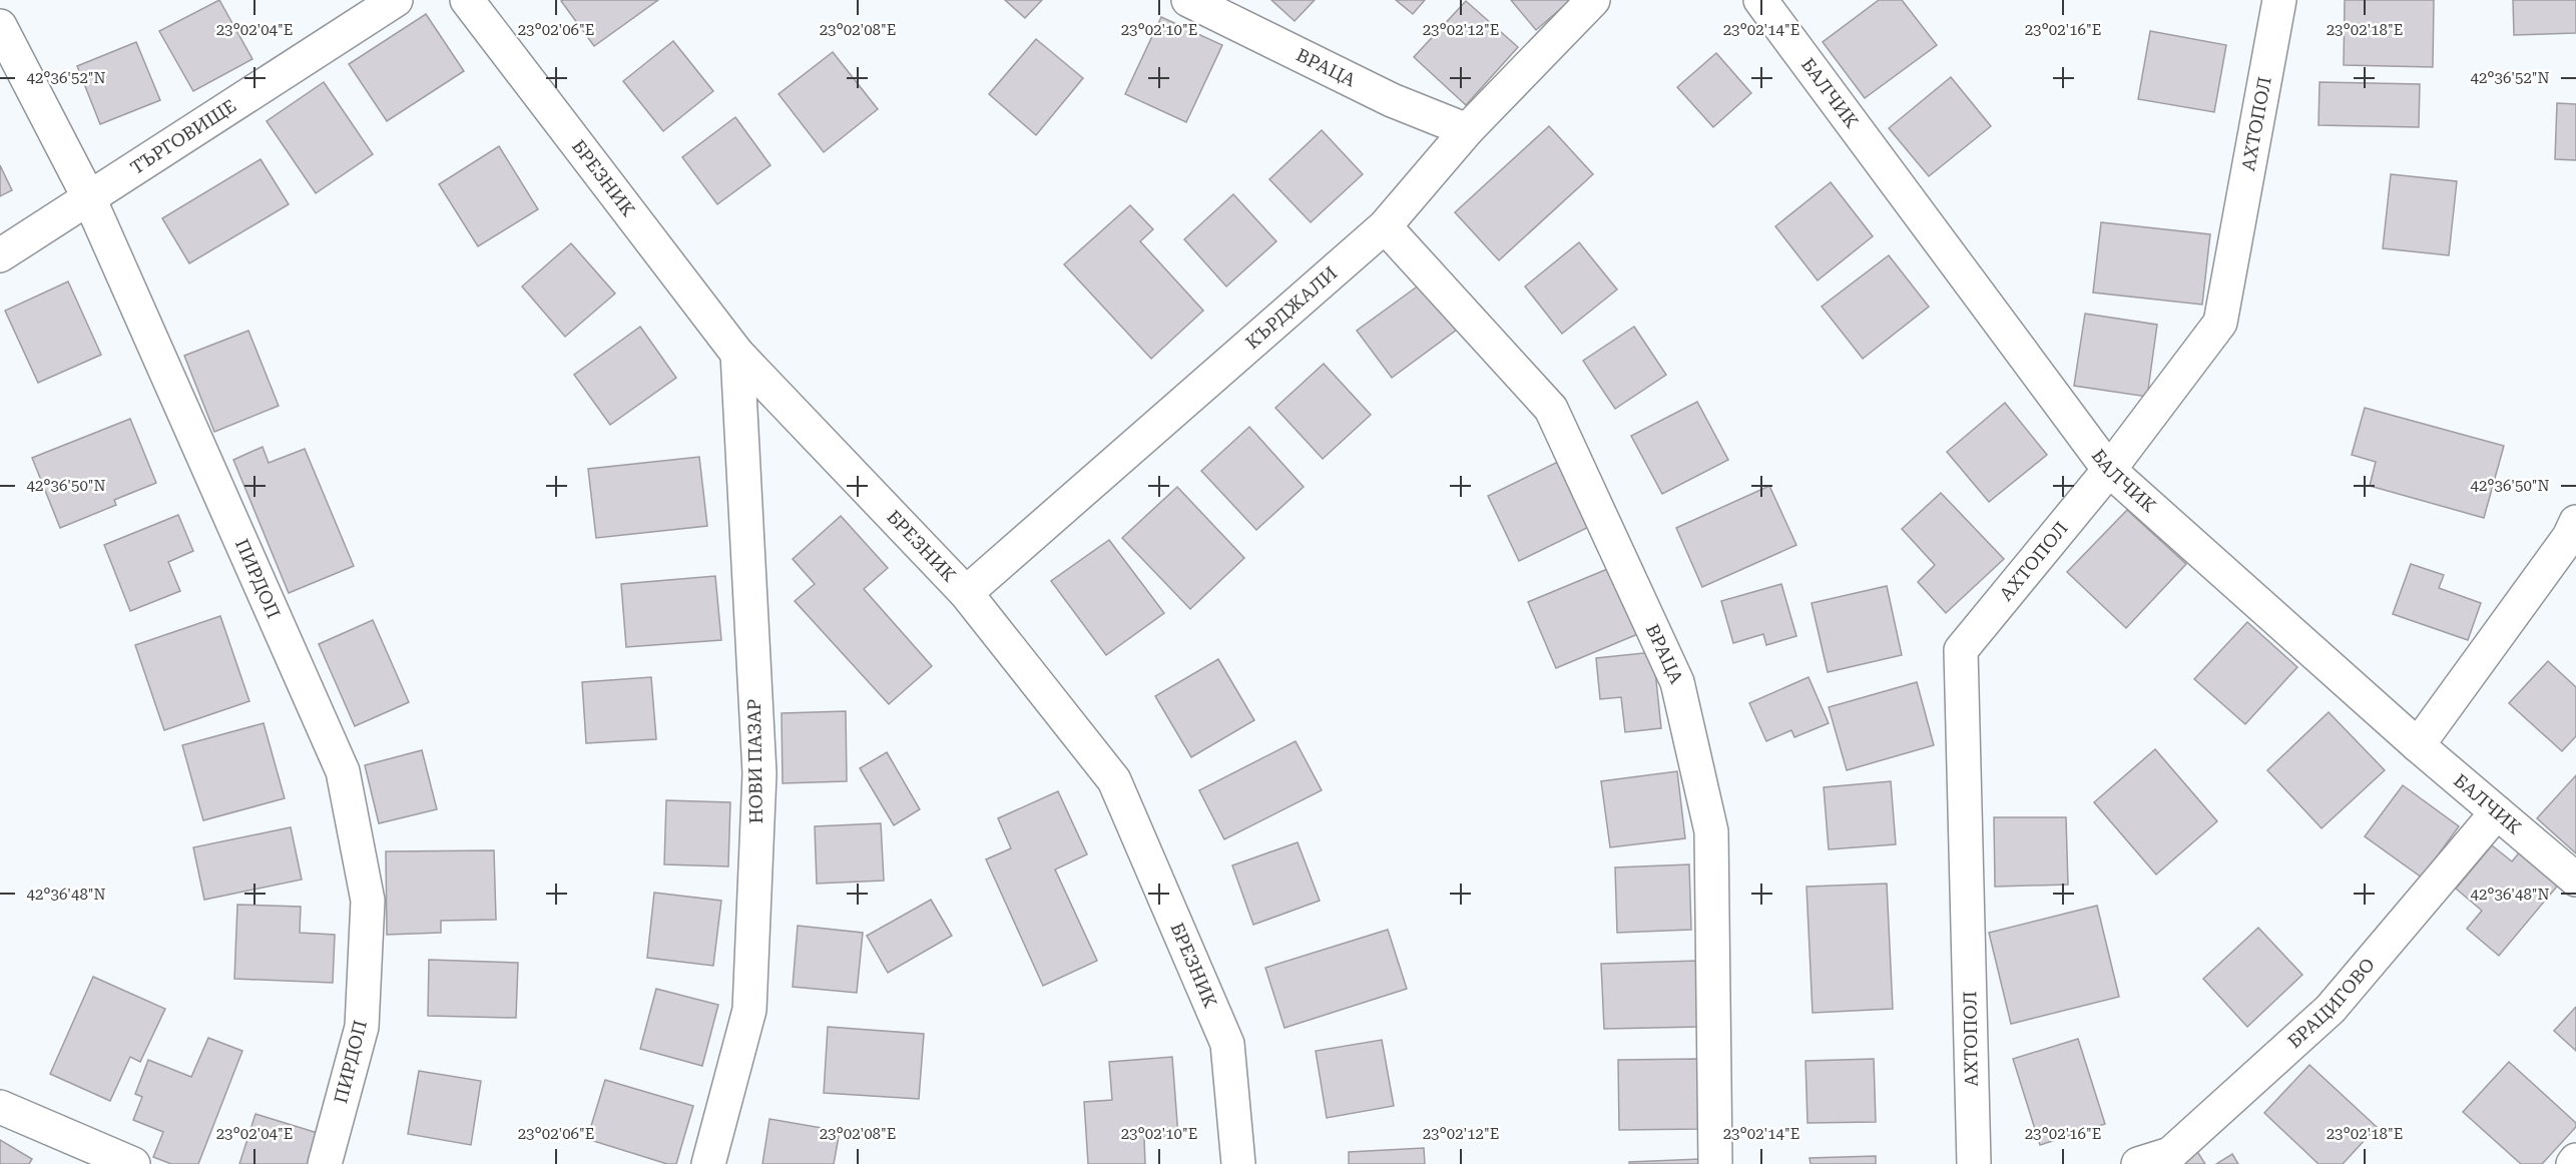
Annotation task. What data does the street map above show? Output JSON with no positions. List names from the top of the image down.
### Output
{
  "streets": {
    "street": [
      "ВРАЦА",
      "БАЛЧИК",
      "АХТОПОЛ",
      "ТЪРГОВИЩЕ",
      "БРЕЗНИК",
      "КЪРДЖАЛИ",
      "ПИРДОП",
      "НОВИ ПАЗАР",
      "БРАЦИГОВО"
    ]
  },
  "crossings": [
    ["ВРАЦА", "КЪРДЖАЛИ"],
    ["БАЛЧИК", "АХТОПОЛ"],
    ["БАЛЧИК", "БРАЦИГОВО"],
    ["ТЪРГОВИЩЕ", "ПИРДОП"],
    ["БРЕЗНИК", "КЪРДЖАЛИ"],
    ["БРЕЗНИК", "НОВИ ПАЗАР"]
  ],
  "coordinates": [
    "23°02'04\"E",
    "23°02'06\"E",
    "23°02'08\"E",
    "23°02'10\"E",
    "23°02'12\"E",
    "23°02'14\"E",
    "23°02'16\"E",
    "23°02'18\"E",
    "42°36'52\"N",
    "42°36'50\"N",
    "42°36'48\"N"
  ]
}
